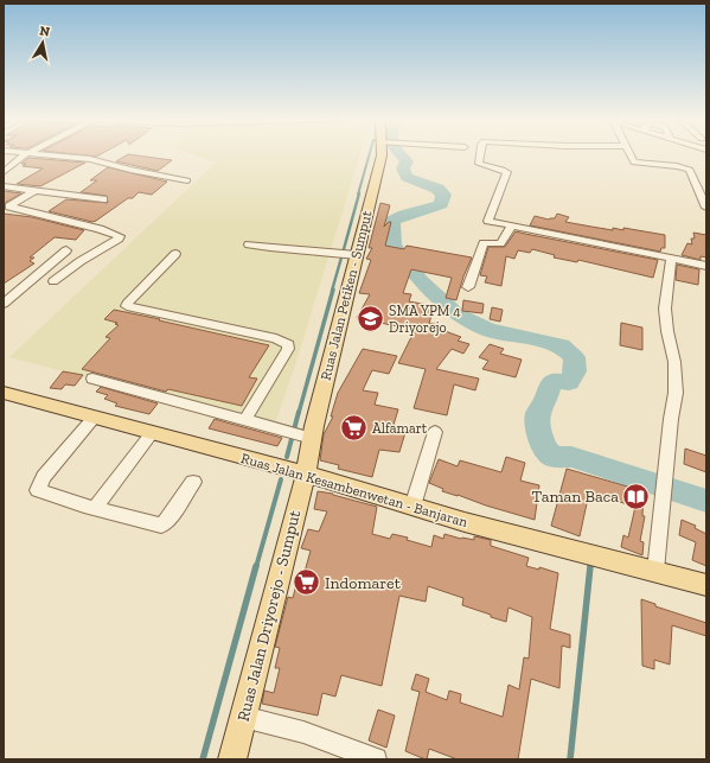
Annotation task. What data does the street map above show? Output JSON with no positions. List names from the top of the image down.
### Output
{
  "streets": {
    "main road": ["Ruas Jalan Petiken - Sumput", "Ruas Jalan Kesambenwetan - Banjaran", "Ruas Jalan Driyorejo - Sumput"]
  },
  "crossings": [
    ["Ruas Jalan Petiken - Sumput", "Ruas Jalan Kesambenwetan - Banjaran"],
    ["Ruas Jalan Petiken - Sumput", "Ruas Jalan Driyorejo - Sumput"],
    ["Ruas Jalan Kesambenwetan - Banjaran", "Ruas Jalan Driyorejo - Sumput"]
  ],
  "places": {
    "school or university": ["SMA YPM 4 Driyorejo"],
    "supermarket": ["Alfamart", "Indomaret"],
    "library": ["Taman Baca"]
  },
  "north": "top"
}
